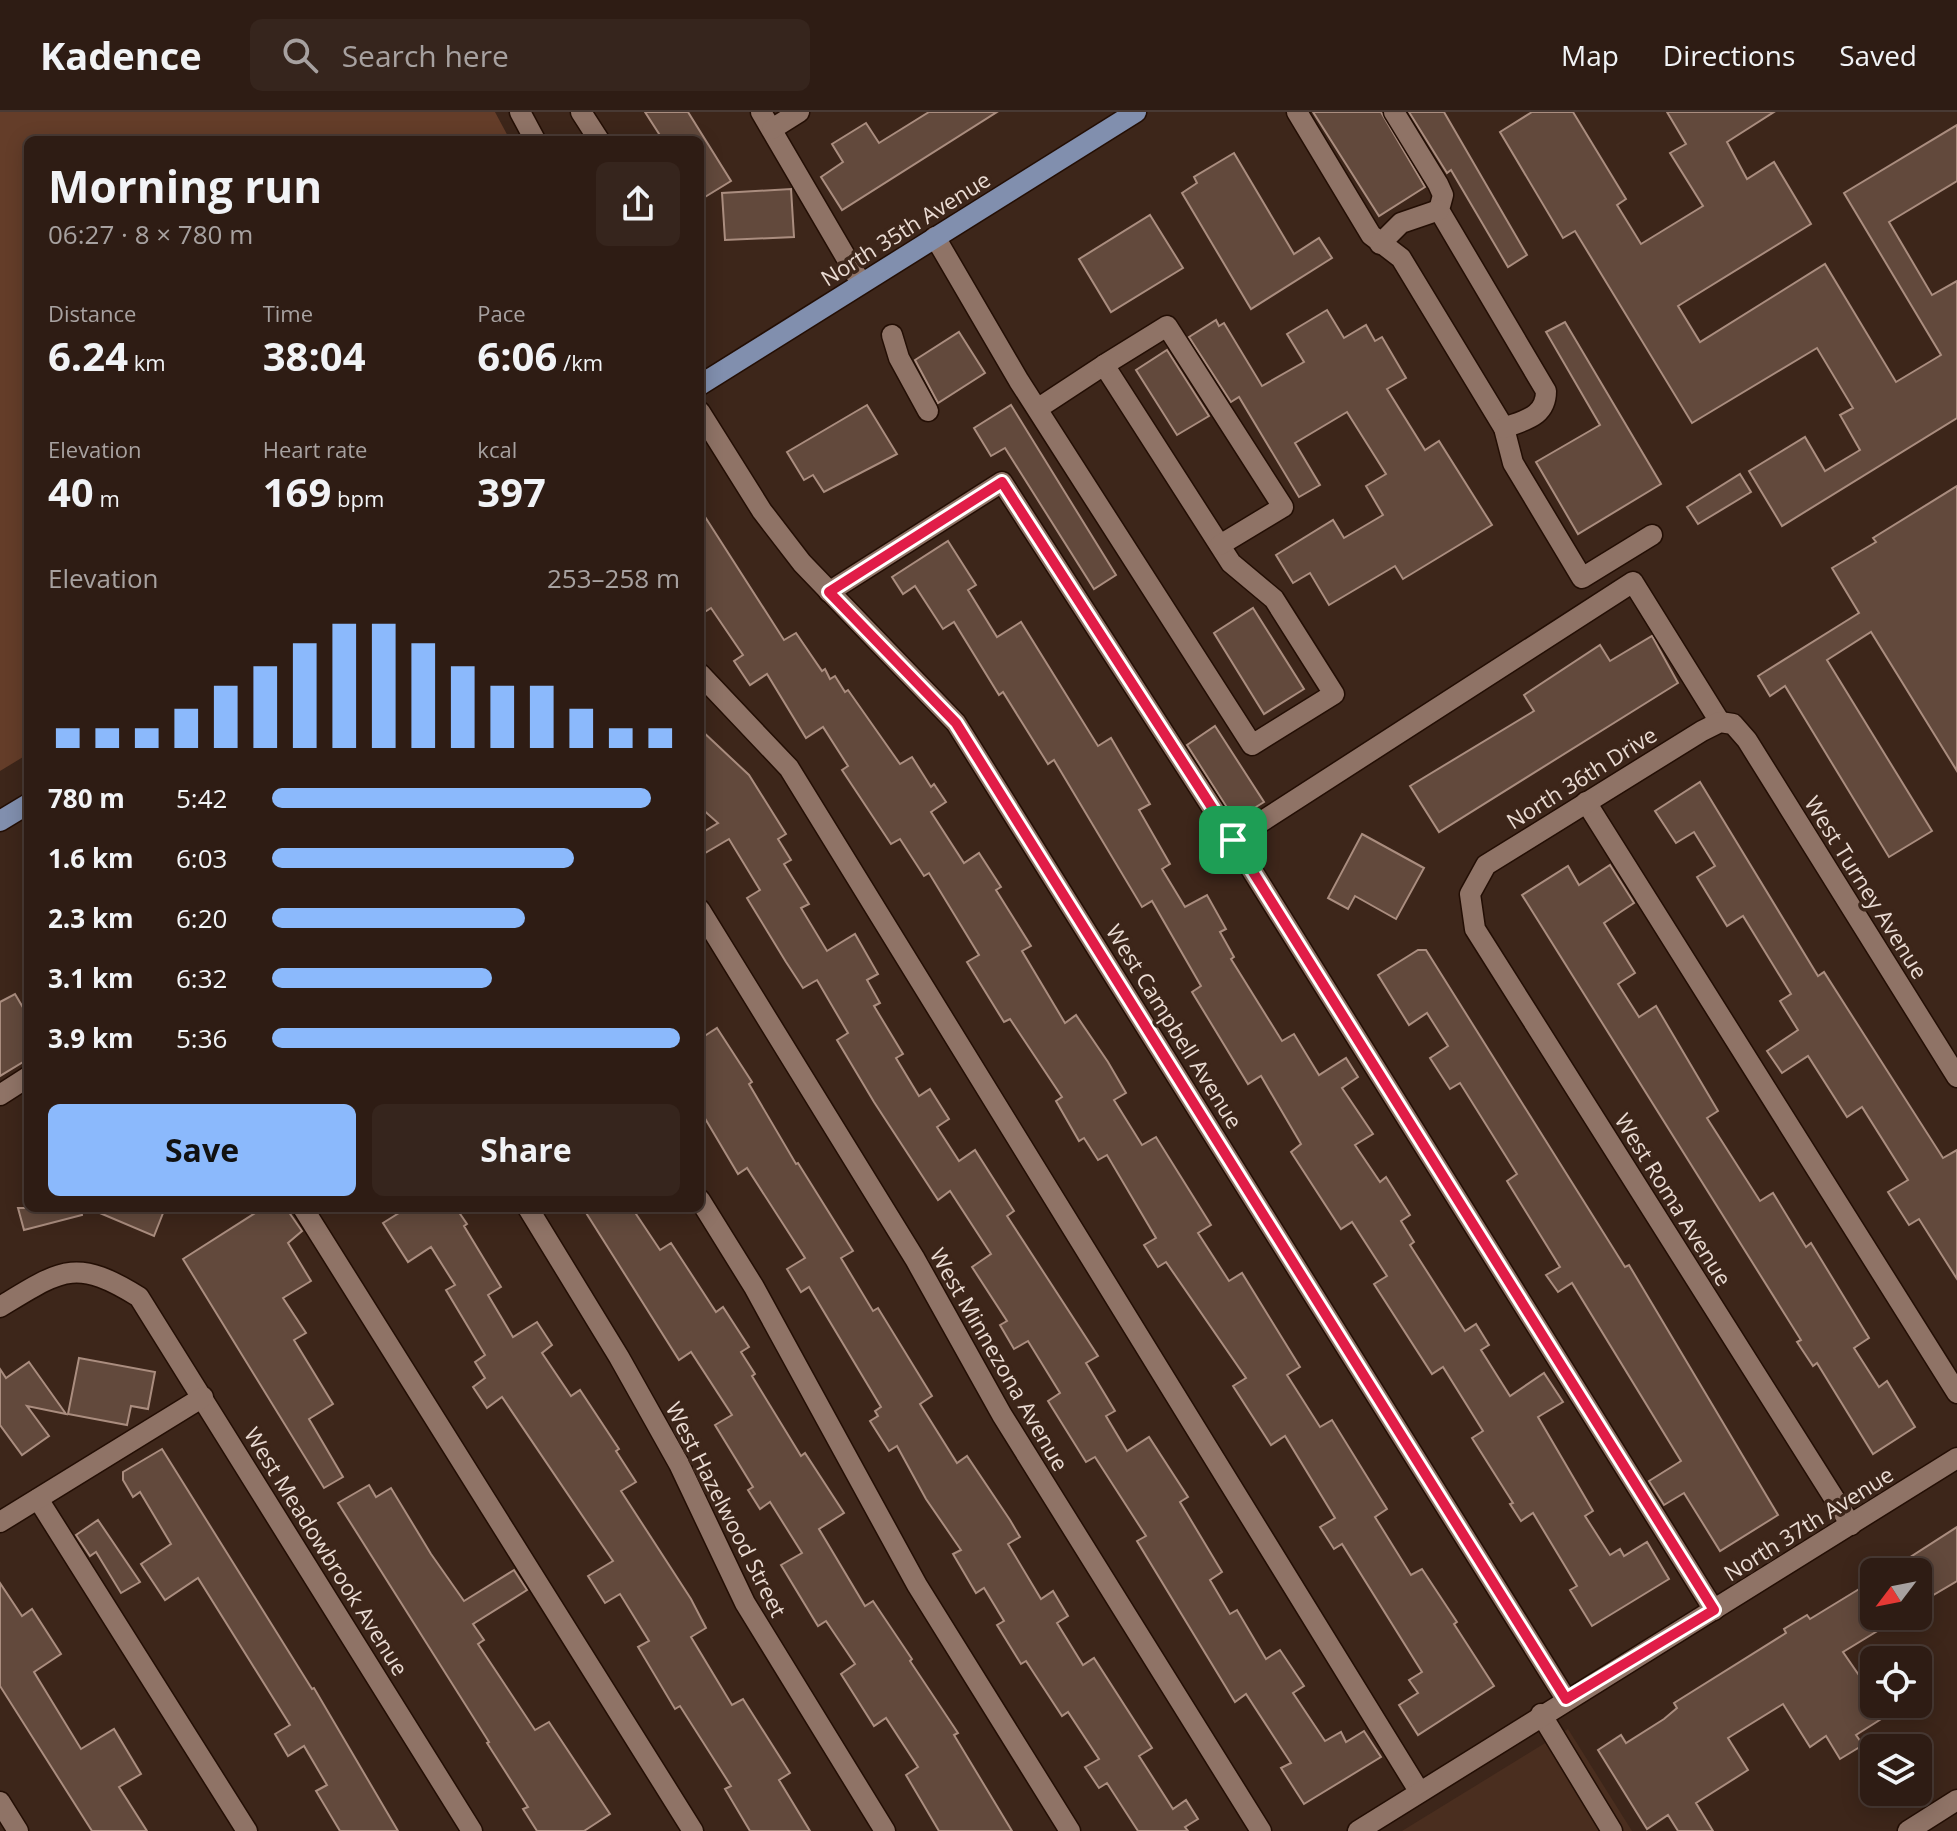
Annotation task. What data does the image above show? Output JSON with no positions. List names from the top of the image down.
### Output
{
  "streets": {
    "main road": ["North 35th Avenue"],
    "street": [
      "North 36th Drive",
      "West Turney Avenue",
      "West Campbell Avenue",
      "West Roma Avenue",
      "West Minnezona Avenue",
      "West Hazelwood Street",
      "North 37th Avenue",
      "West Meadowbrook Avenue"
    ]
  },
  "crossings": [
    ["North 36th Drive", "West Turney Avenue"],
    ["North 36th Drive", "West Roma Avenue"],
    ["West Campbell Avenue", "North 37th Avenue"],
    ["West Roma Avenue", "North 37th Avenue"]
  ],
  "north": "bottom left",
  "page": {
    "header": "Kadence",
    "search": "Search here",
    "nav": ["Map", "Directions", "Saved"],
    "heading": ["Morning run", "06:27 · 8 × 780 m"],
    "stats": [
      ["Distance", "6.24 km"],
      ["Time", "38:04"],
      ["Pace", "6:06 /km"],
      ["Elevation", "40 m"],
      ["Heart rate", "169 bpm"],
      ["kcal", "397"]
    ],
    "chart": ["Elevation", "253–258 m"],
    "list": [
      {
        "name": "780 m",
        "note": "5:42"
      },
      {
        "name": "1.6 km",
        "note": "6:03"
      },
      {
        "name": "2.3 km",
        "note": "6:20"
      },
      {
        "name": "3.1 km",
        "note": "6:32"
      },
      {
        "name": "3.9 km",
        "note": "5:36"
      }
    ],
    "buttons": ["Save", "Share"]
  }
}
